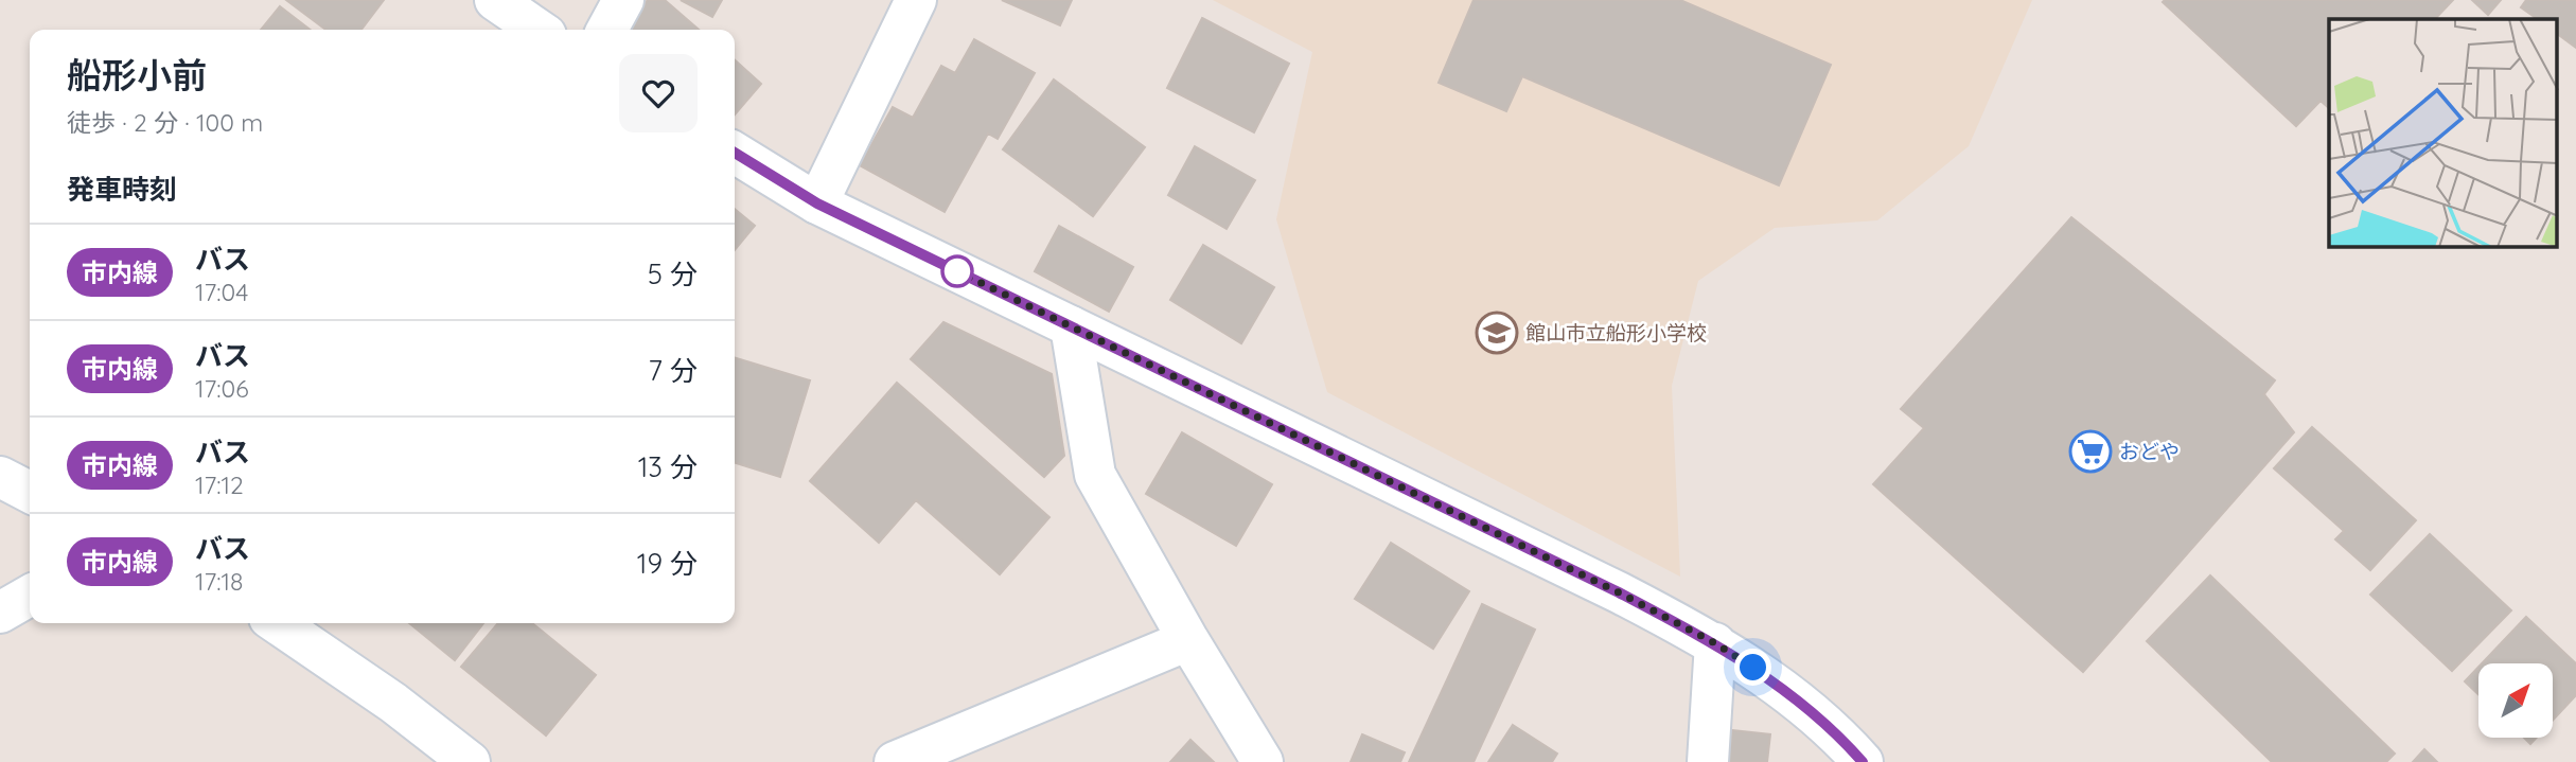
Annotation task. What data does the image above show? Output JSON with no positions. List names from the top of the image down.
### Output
{
  "places": {
    "school or university": ["館山市立船形小学校"],
    "supermarket": ["おどや"]
  },
  "lines": ["bus line 市内線"],
  "north": "top right",
  "page": {
    "heading": [
      ["船形小前", "徒歩 · 2 分 · 100 m"],
      "発車時刻"
    ],
    "list": [
      {
        "mark": "市内線",
        "name": "バス",
        "note": "17:04",
        "value": "5 分"
      },
      {
        "mark": "市内線",
        "name": "バス",
        "note": "17:06",
        "value": "7 分"
      },
      {
        "mark": "市内線",
        "name": "バス",
        "note": "17:12",
        "value": "13 分"
      },
      {
        "mark": "市内線",
        "name": "バス",
        "note": "17:18",
        "value": "19 分"
      }
    ]
  }
}
